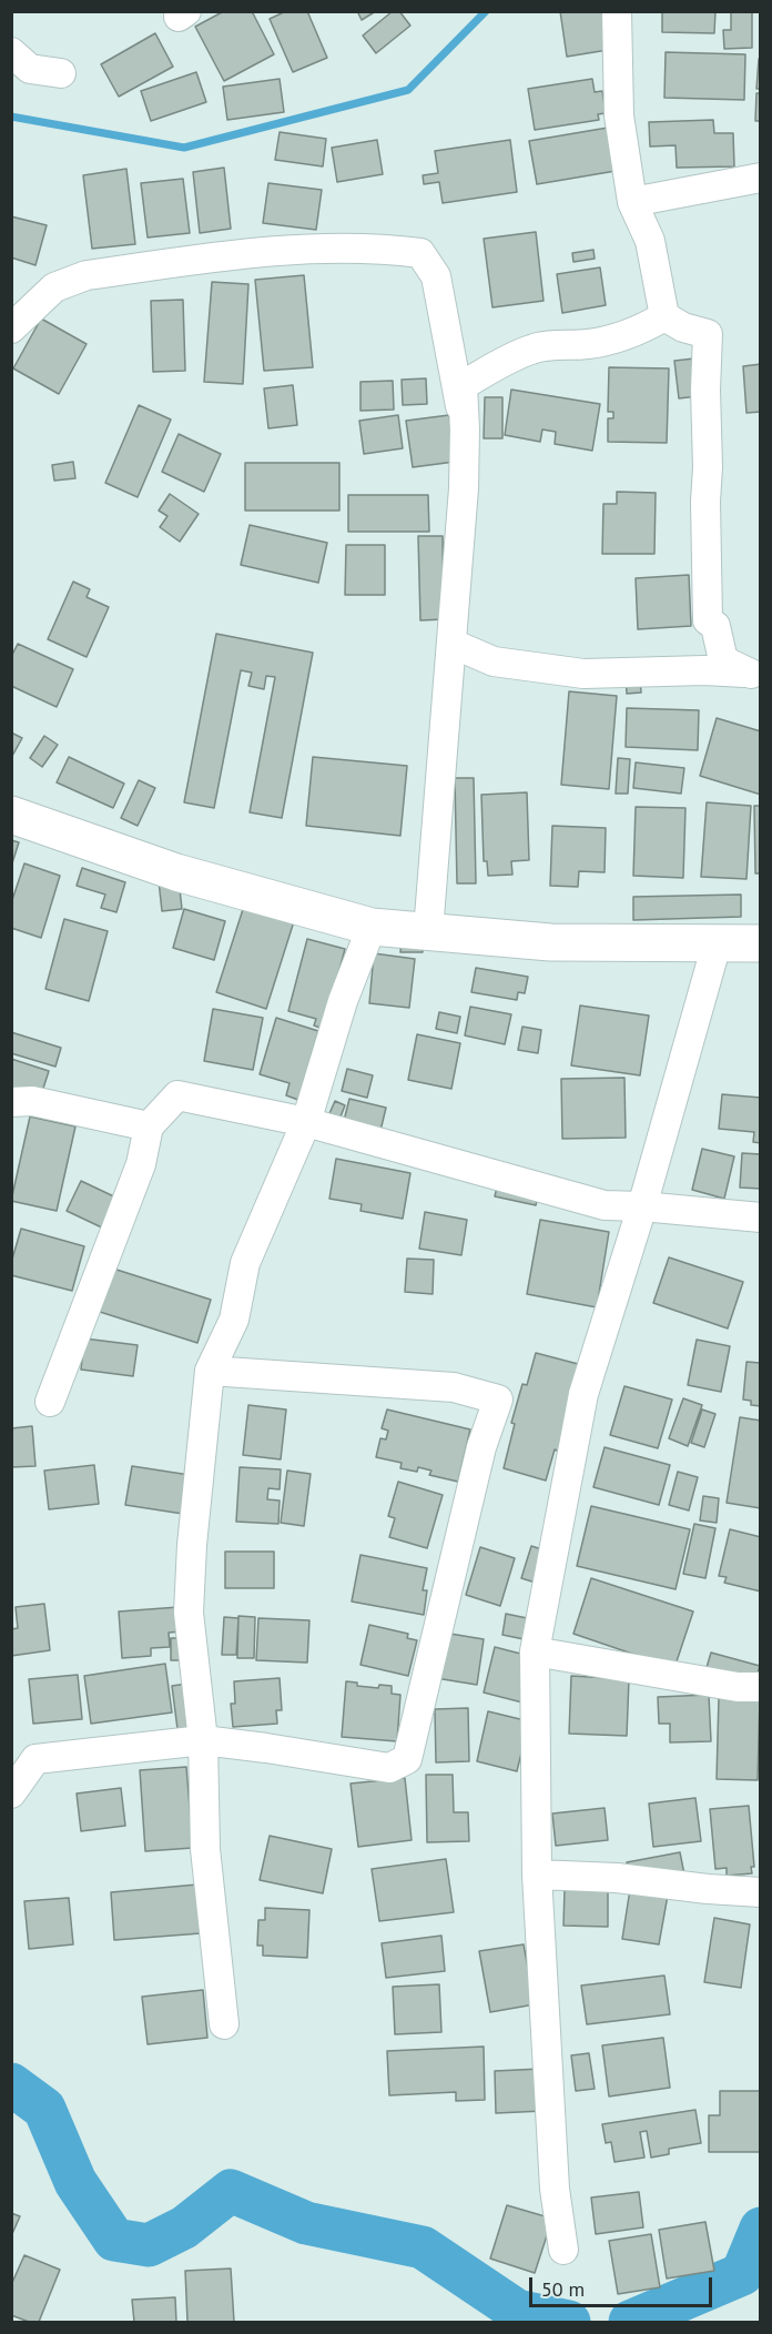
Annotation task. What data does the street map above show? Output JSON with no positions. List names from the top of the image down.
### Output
{
  "scale_bar": "50 m"
}
